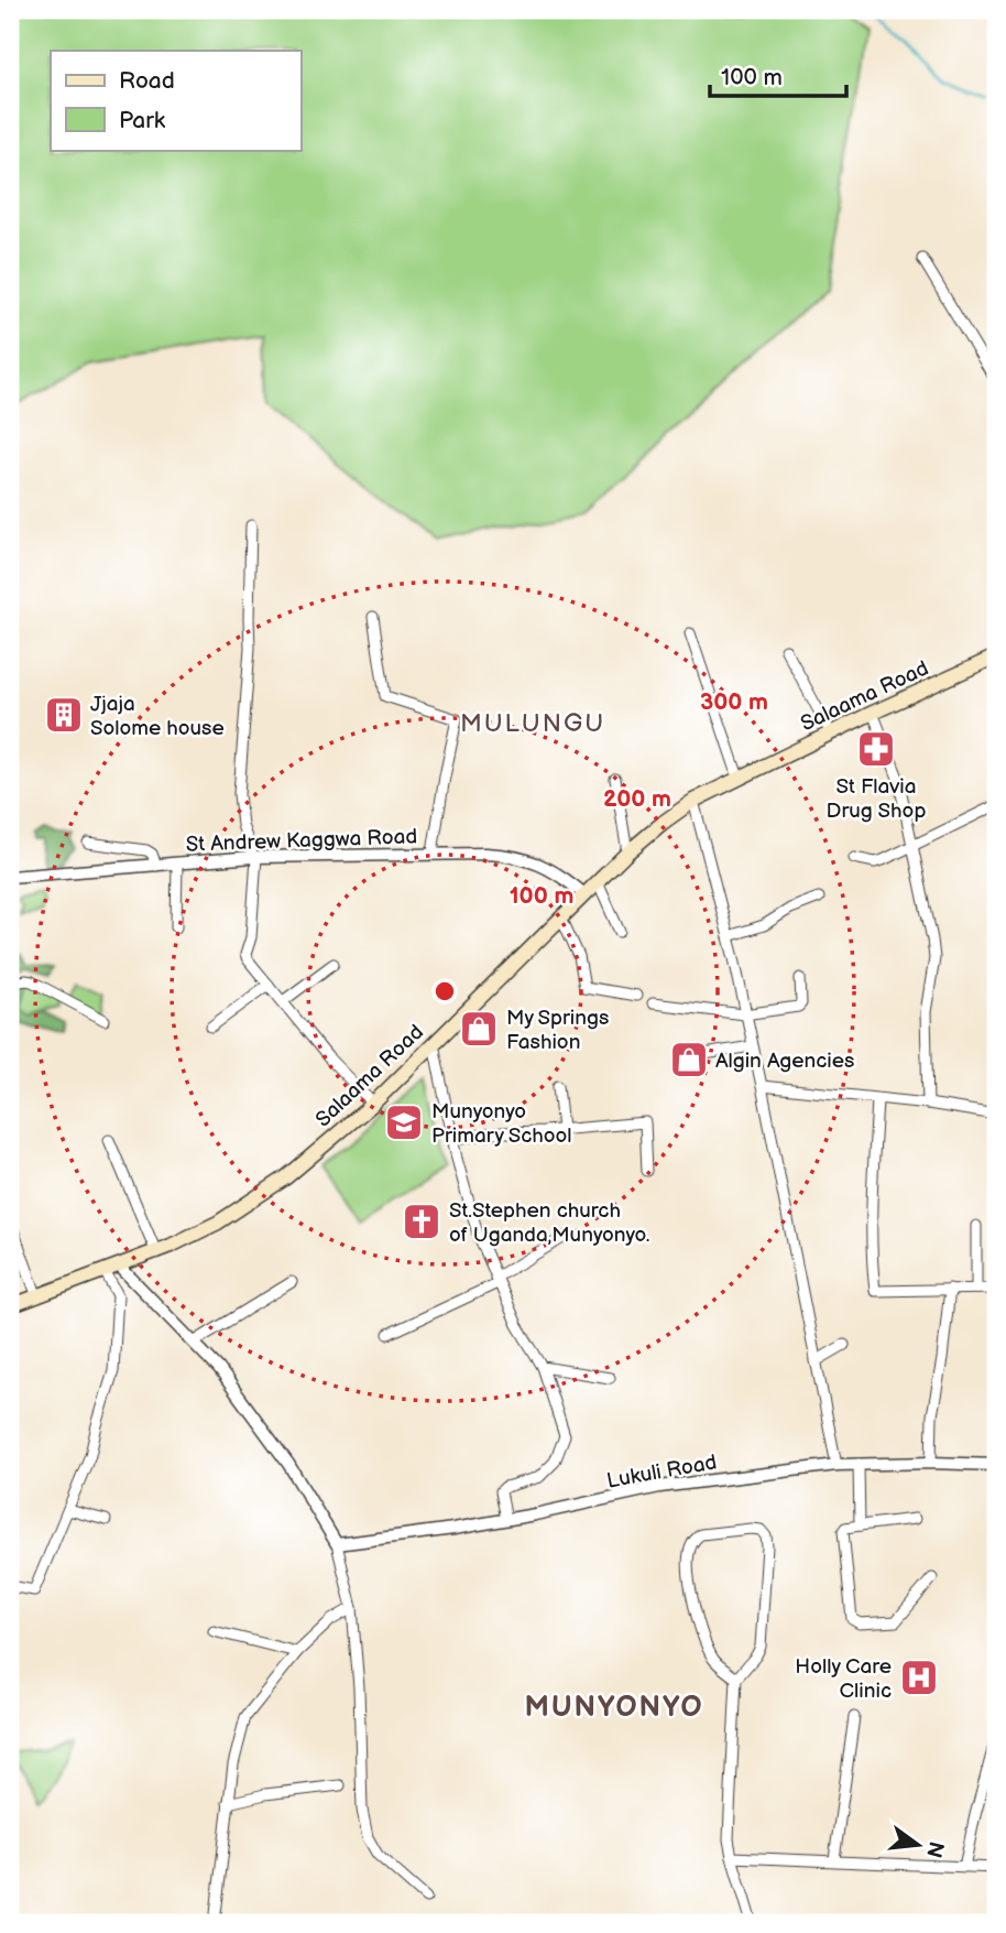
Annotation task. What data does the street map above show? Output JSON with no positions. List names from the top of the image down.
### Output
{
  "streets": {
    "main road": ["Salaama Road"],
    "street": ["St Andrew Kaggwa Road", "Lukuli Road"]
  },
  "crossings": [
    ["Salaama Road", "St Andrew Kaggwa Road"]
  ],
  "districts": ["MULUNGU", "MUNYONYO"],
  "places": {
    "building": ["Jjaja Solome house"],
    "pharmacy": ["St Flavia Drug Shop"],
    "shop": ["My Springs Fashion", "Algin Agencies"],
    "school or university": ["Munyonyo Primary School"],
    "church": ["St.Stephen church of Uganda,Munyonyo."],
    "hospital": ["Holly Care Clinic"]
  },
  "legend": ["Road", "Park"],
  "scale_bar": "100 m",
  "north": "right",
  "rings": ["300 m", "200 m", "100 m"]
}
